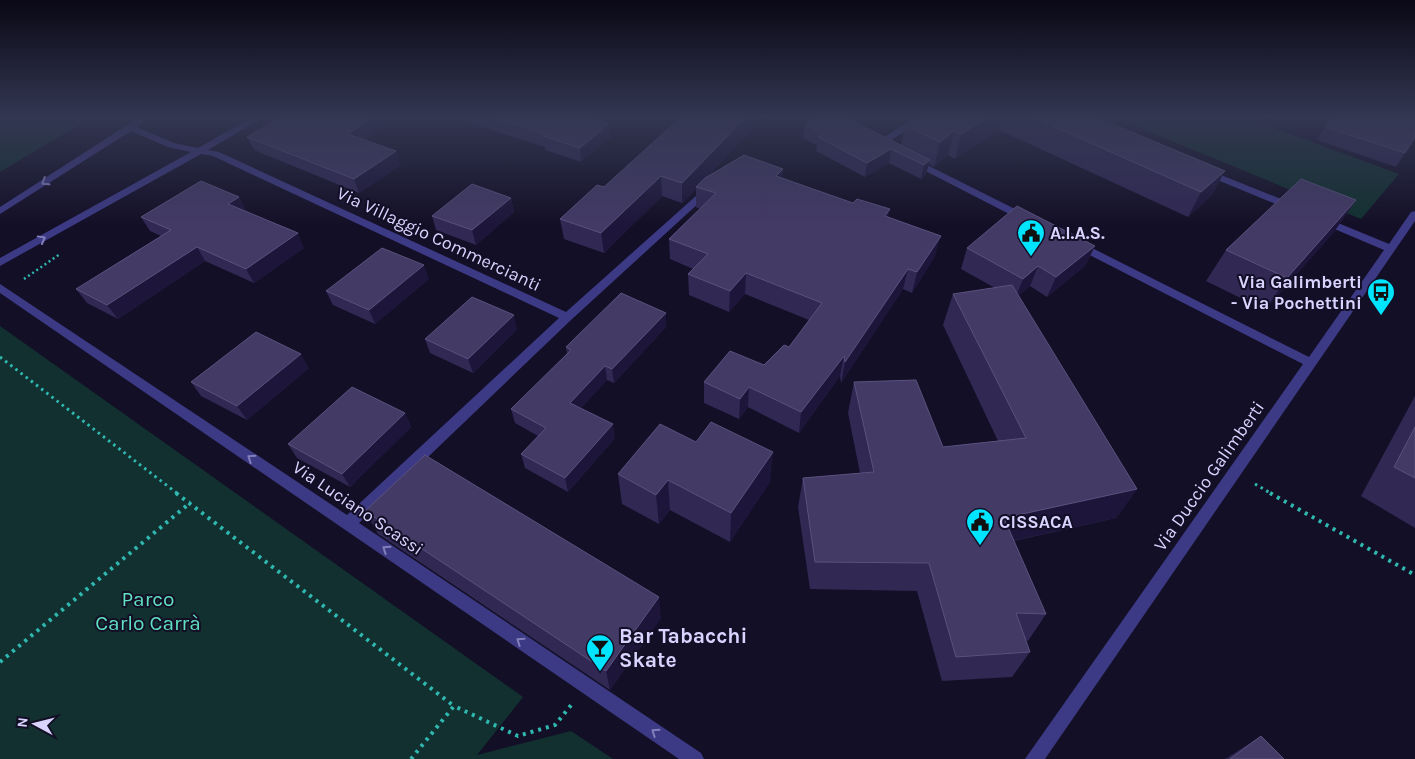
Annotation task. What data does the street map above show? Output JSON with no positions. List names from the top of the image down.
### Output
{
  "streets": {
    "street": ["Via Villaggio Commercianti", "Via Duccio Galimberti", "Via Luciano Scassi"]
  },
  "one_way": ["Via Luciano Scassi"],
  "parks": ["Parco Carlo Carrà"],
  "places": {
    "public building": ["A.I.A.S.", "CISSACA"],
    "bus stop": ["Via Galimberti - Via Pochettini"],
    "bar": ["Bar Tabacchi Skate"]
  },
  "north": "left"
}
